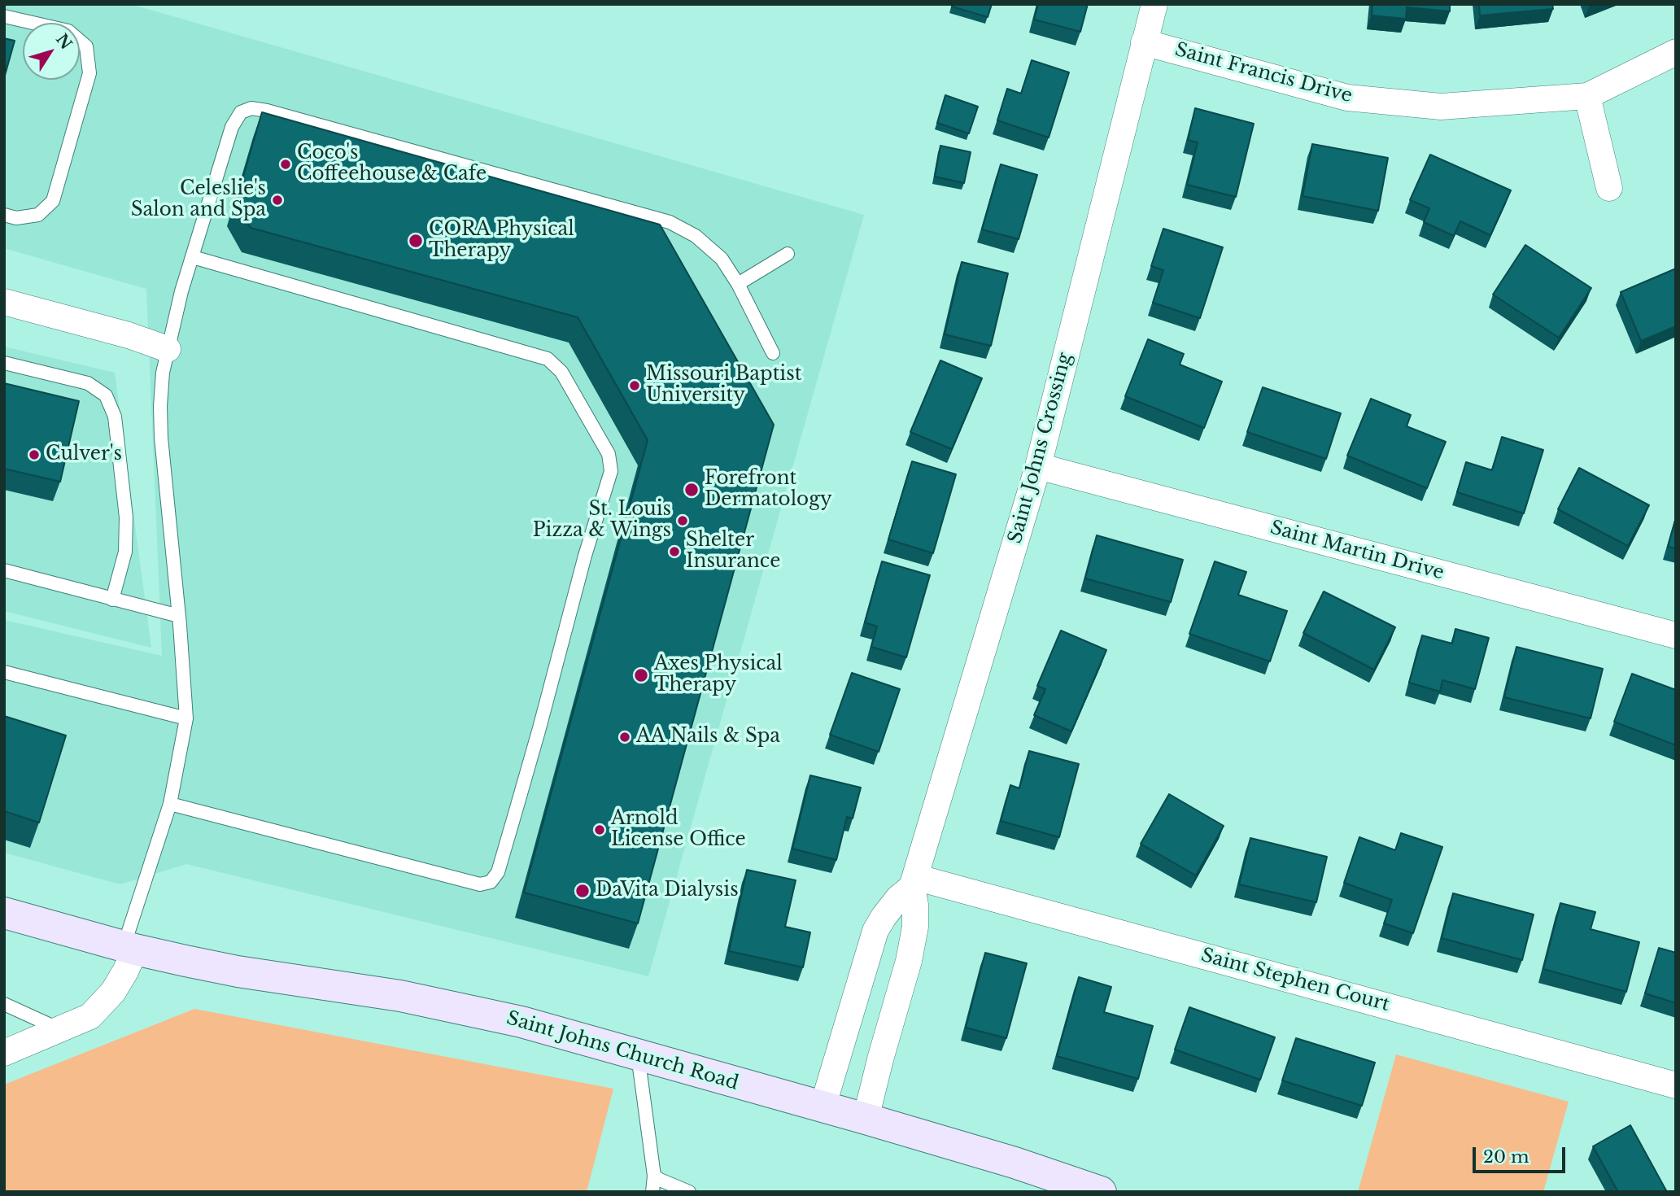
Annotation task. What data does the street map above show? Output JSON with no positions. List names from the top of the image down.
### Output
{
  "streets": {
    "street": [
      "Saint Francis Drive",
      "Saint Johns Crossing",
      "Saint Martin Drive",
      "Saint Stephen Court",
      "Saint Johns Church Road"
    ]
  },
  "crossings": [
    ["Saint Francis Drive", "Saint Johns Crossing"],
    ["Saint Johns Crossing", "Saint Martin Drive"],
    ["Saint Johns Crossing", "Saint Stephen Court"],
    ["Saint Johns Crossing", "Saint Johns Church Road"]
  ],
  "places": [
    "Coco's Coffeehouse & Cafe",
    "Celeslie's Salon and Spa",
    "CORA Physical Therapy",
    "Missouri Baptist University",
    "Culver's",
    "Forefront Dermatology",
    "St. Louis Pizza & Wings",
    "Shelter Insurance",
    "Axes Physical Therapy",
    "AA Nails & Spa",
    "Arnold License Office",
    "DaVita Dialysis"
  ],
  "scale_bar": "20 m",
  "north": "top right"
}
